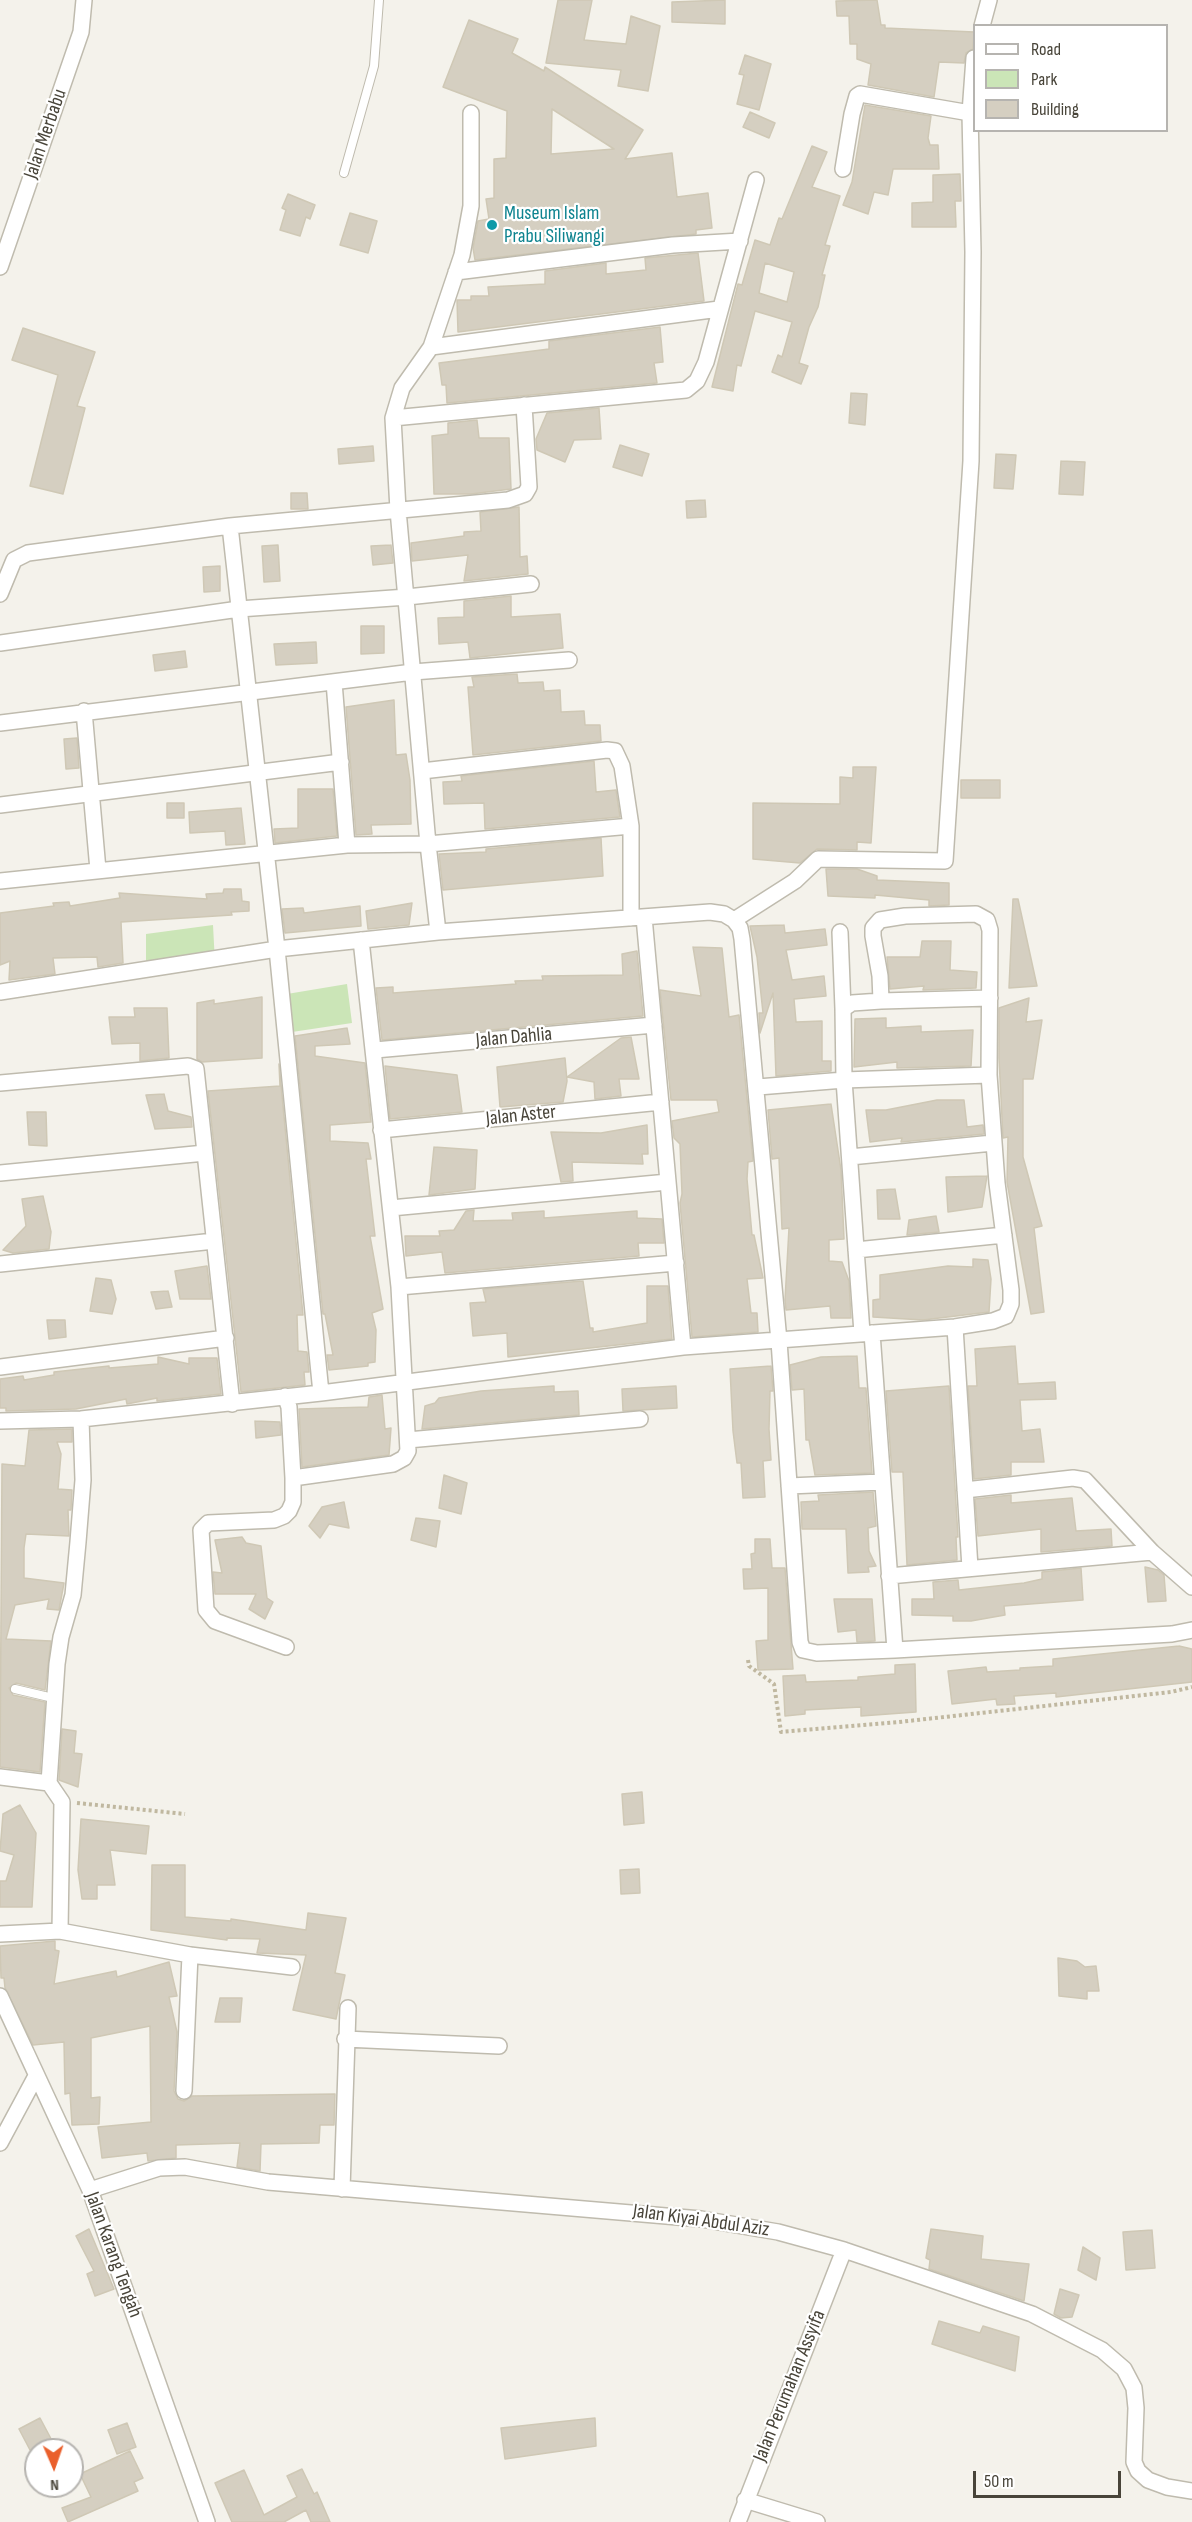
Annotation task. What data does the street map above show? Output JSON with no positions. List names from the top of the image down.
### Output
{
  "streets": {
    "street": [
      "Jalan Merbabu",
      "Jalan Dahlia",
      "Jalan Aster",
      "Jalan Kiyai Abdul Aziz",
      "Jalan Karang Tengah",
      "Jalan Perumahan Assyifa"
    ]
  },
  "crossings": [
    ["Jalan Kiyai Abdul Aziz", "Jalan Karang Tengah"],
    ["Jalan Kiyai Abdul Aziz", "Jalan Perumahan Assyifa"]
  ],
  "places": ["Museum Islam Prabu Siliwangi"],
  "legend": ["Road", "Park", "Building"],
  "scale_bar": "50 m",
  "north": "bottom"
}
